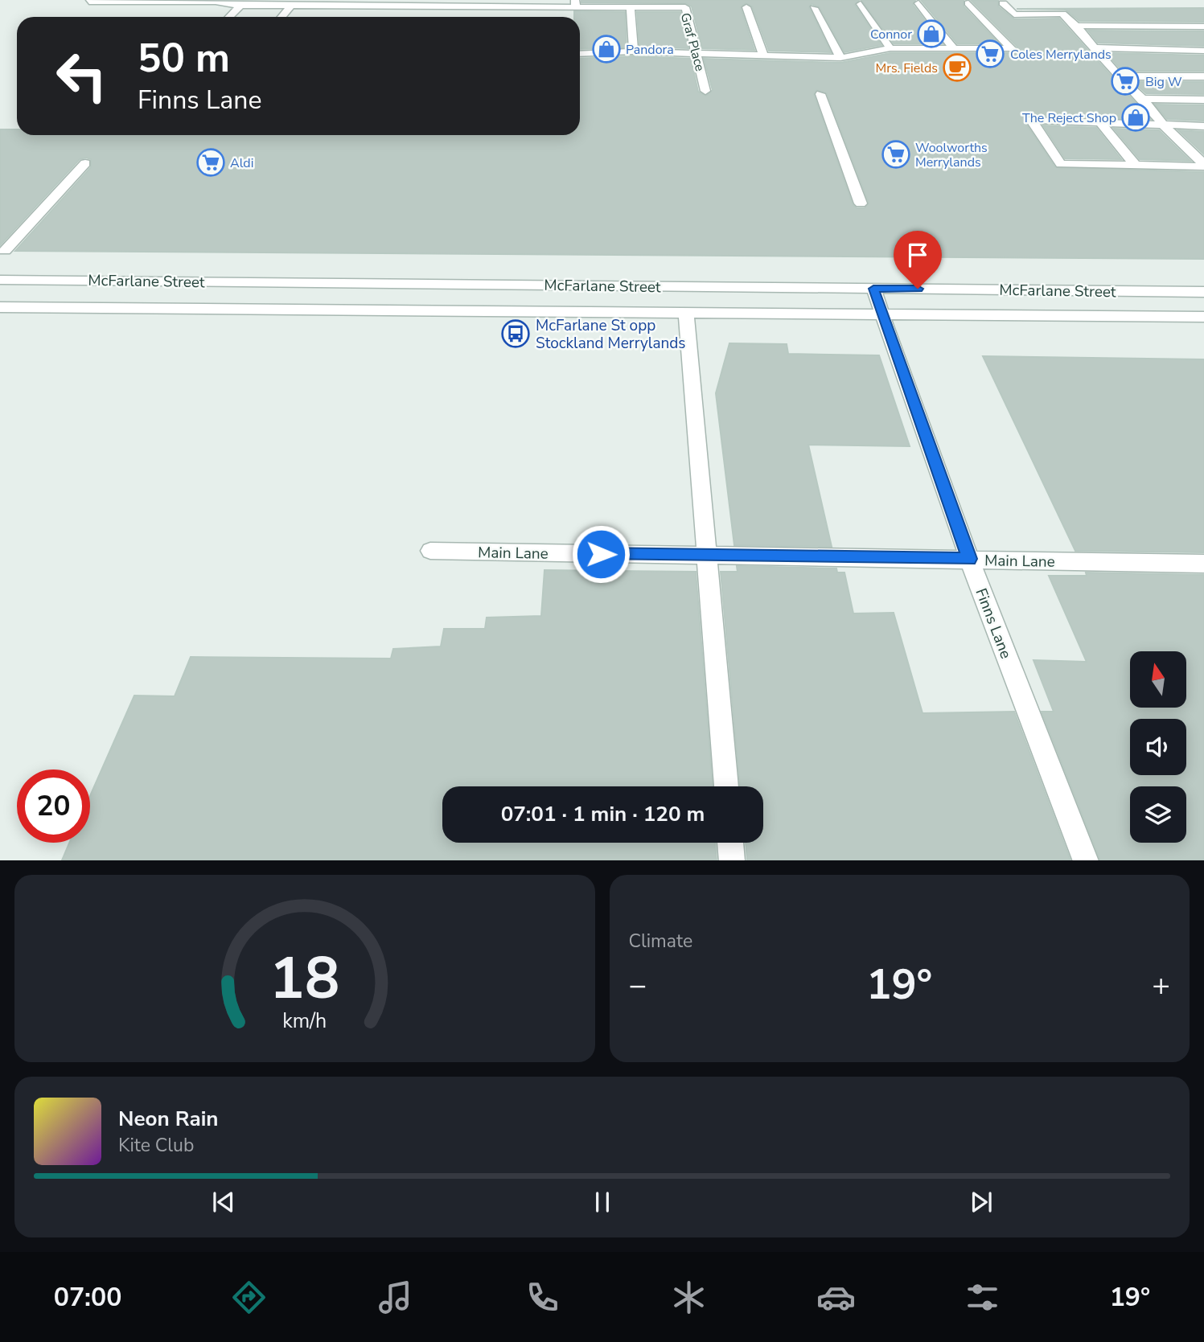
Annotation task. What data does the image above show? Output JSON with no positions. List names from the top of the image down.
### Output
{
  "streets": {
    "street": [
      "Graf Place",
      "McFarlane Street",
      "Main Lane",
      "Finns Lane"
    ]
  },
  "crossings": [
    ["McFarlane Street", "Finns Lane"],
    ["Main Lane", "Finns Lane"]
  ],
  "places": {
    "shop": ["Connor", "Pandora", "The Reject Shop"],
    "supermarket": [
      "Coles Merrylands",
      "Big W",
      "Woolworths Merrylands",
      "Aldi"
    ],
    "cafe": ["Mrs. Fields"],
    "bus stop": ["McFarlane St opp Stockland Merrylands"]
  },
  "north": "top",
  "page": {
    "turn": ["50 m", "Finns Lane"],
    "limit": "20",
    "trip": "07:01 · 1 min · 120 m",
    "tile": "Climate",
    "heat": ["−", "19°", "+"],
    "song": ["Neon Rain", "Kite Club"],
    "tabs": ["07:00", "19°"],
    "gauge": ["18", "km/h"]
  }
}
